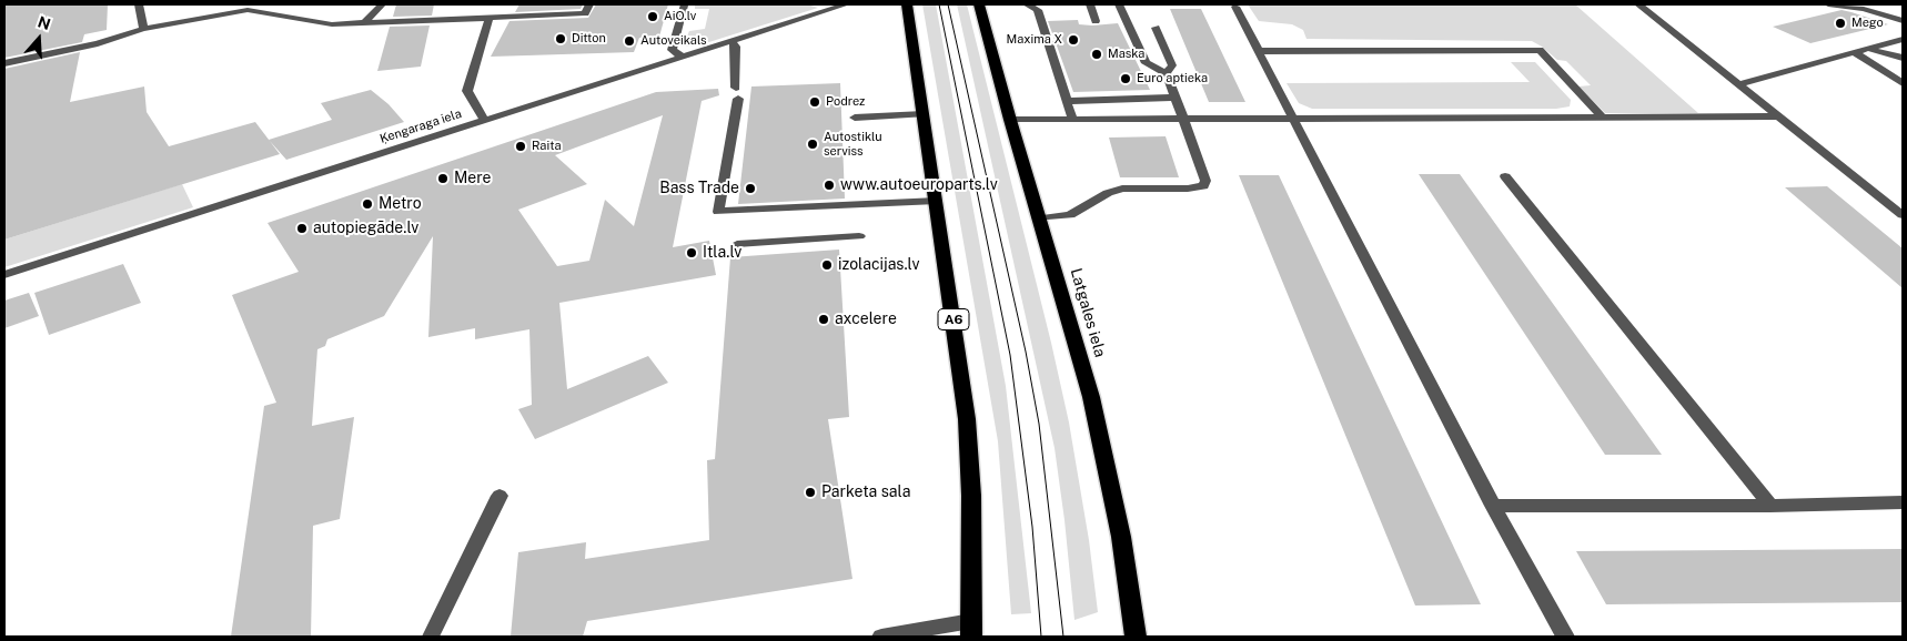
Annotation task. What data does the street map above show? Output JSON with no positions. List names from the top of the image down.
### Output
{
  "streets": {
    "highway": ["Latgales iela", "A6"],
    "street": ["Ķengaraga iela"]
  },
  "places": [
    "AiO.lv",
    "Mego",
    "Ditton",
    "Maxima X",
    "Autoveikals",
    "Maska",
    "Euro aptieka",
    "Podrez",
    "Autostiklu serviss",
    "Raita",
    "Mere",
    "www.autoeuroparts.lv",
    "Bass Trade",
    "Metro",
    "autopiegāde.lv",
    "Itla.lv",
    "izolacijas.lv",
    "axcelere",
    "Parketa sala"
  ],
  "north": "top"
}
